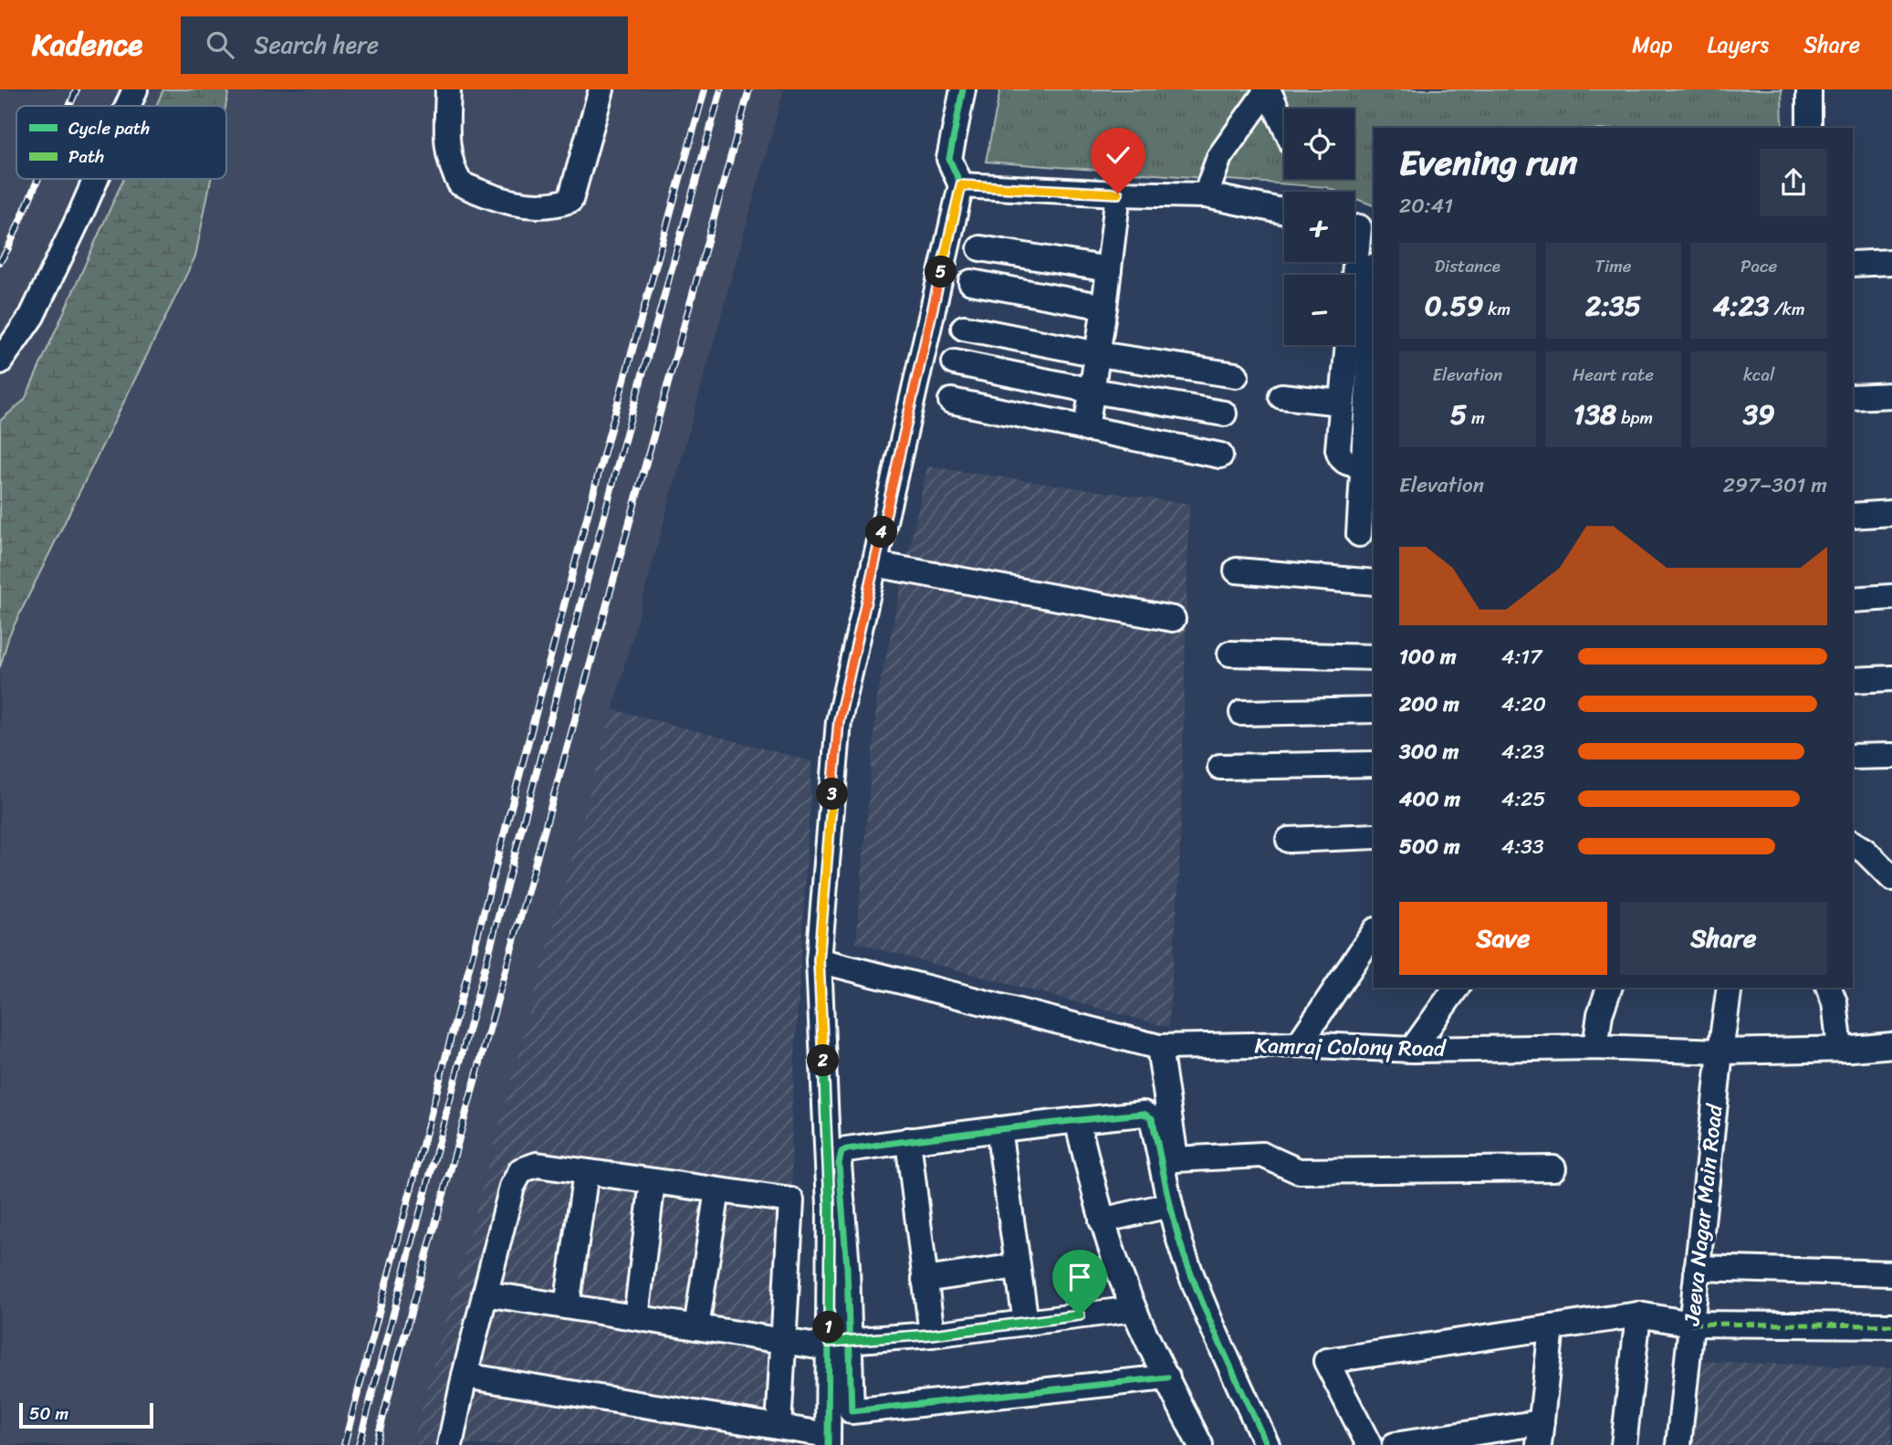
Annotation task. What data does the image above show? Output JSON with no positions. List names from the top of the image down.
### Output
{
  "streets": {
    "street": ["Kamraj Colony Road", "Jeeva Nagar Main Road"]
  },
  "crossings": [
    ["Kamraj Colony Road", "Jeeva Nagar Main Road"]
  ],
  "legend": ["Cycle path", "Path"],
  "scale_bar": "50 m",
  "page": {
    "header": "Kadence",
    "search": "Search here",
    "nav": ["Map", "Layers", "Share"],
    "map_buttons": ["+", "−"],
    "heading": ["Evening run", "20:41"],
    "stats": [
      ["Distance", "0.59 km"],
      ["Time", "2:35"],
      ["Pace", "4:23 /km"],
      ["Elevation", "5 m"],
      ["Heart rate", "138 bpm"],
      ["kcal", "39"]
    ],
    "pins": [
      "5",
      "4",
      "3",
      "2",
      "1"
    ],
    "chart": ["Elevation", "297–301 m"],
    "list": [
      {
        "name": "100 m",
        "note": "4:17"
      },
      {
        "name": "200 m",
        "note": "4:20"
      },
      {
        "name": "300 m",
        "note": "4:23"
      },
      {
        "name": "400 m",
        "note": "4:25"
      },
      {
        "name": "500 m",
        "note": "4:33"
      }
    ],
    "buttons": ["Save", "Share"],
    "scale": "50 m"
  }
}
